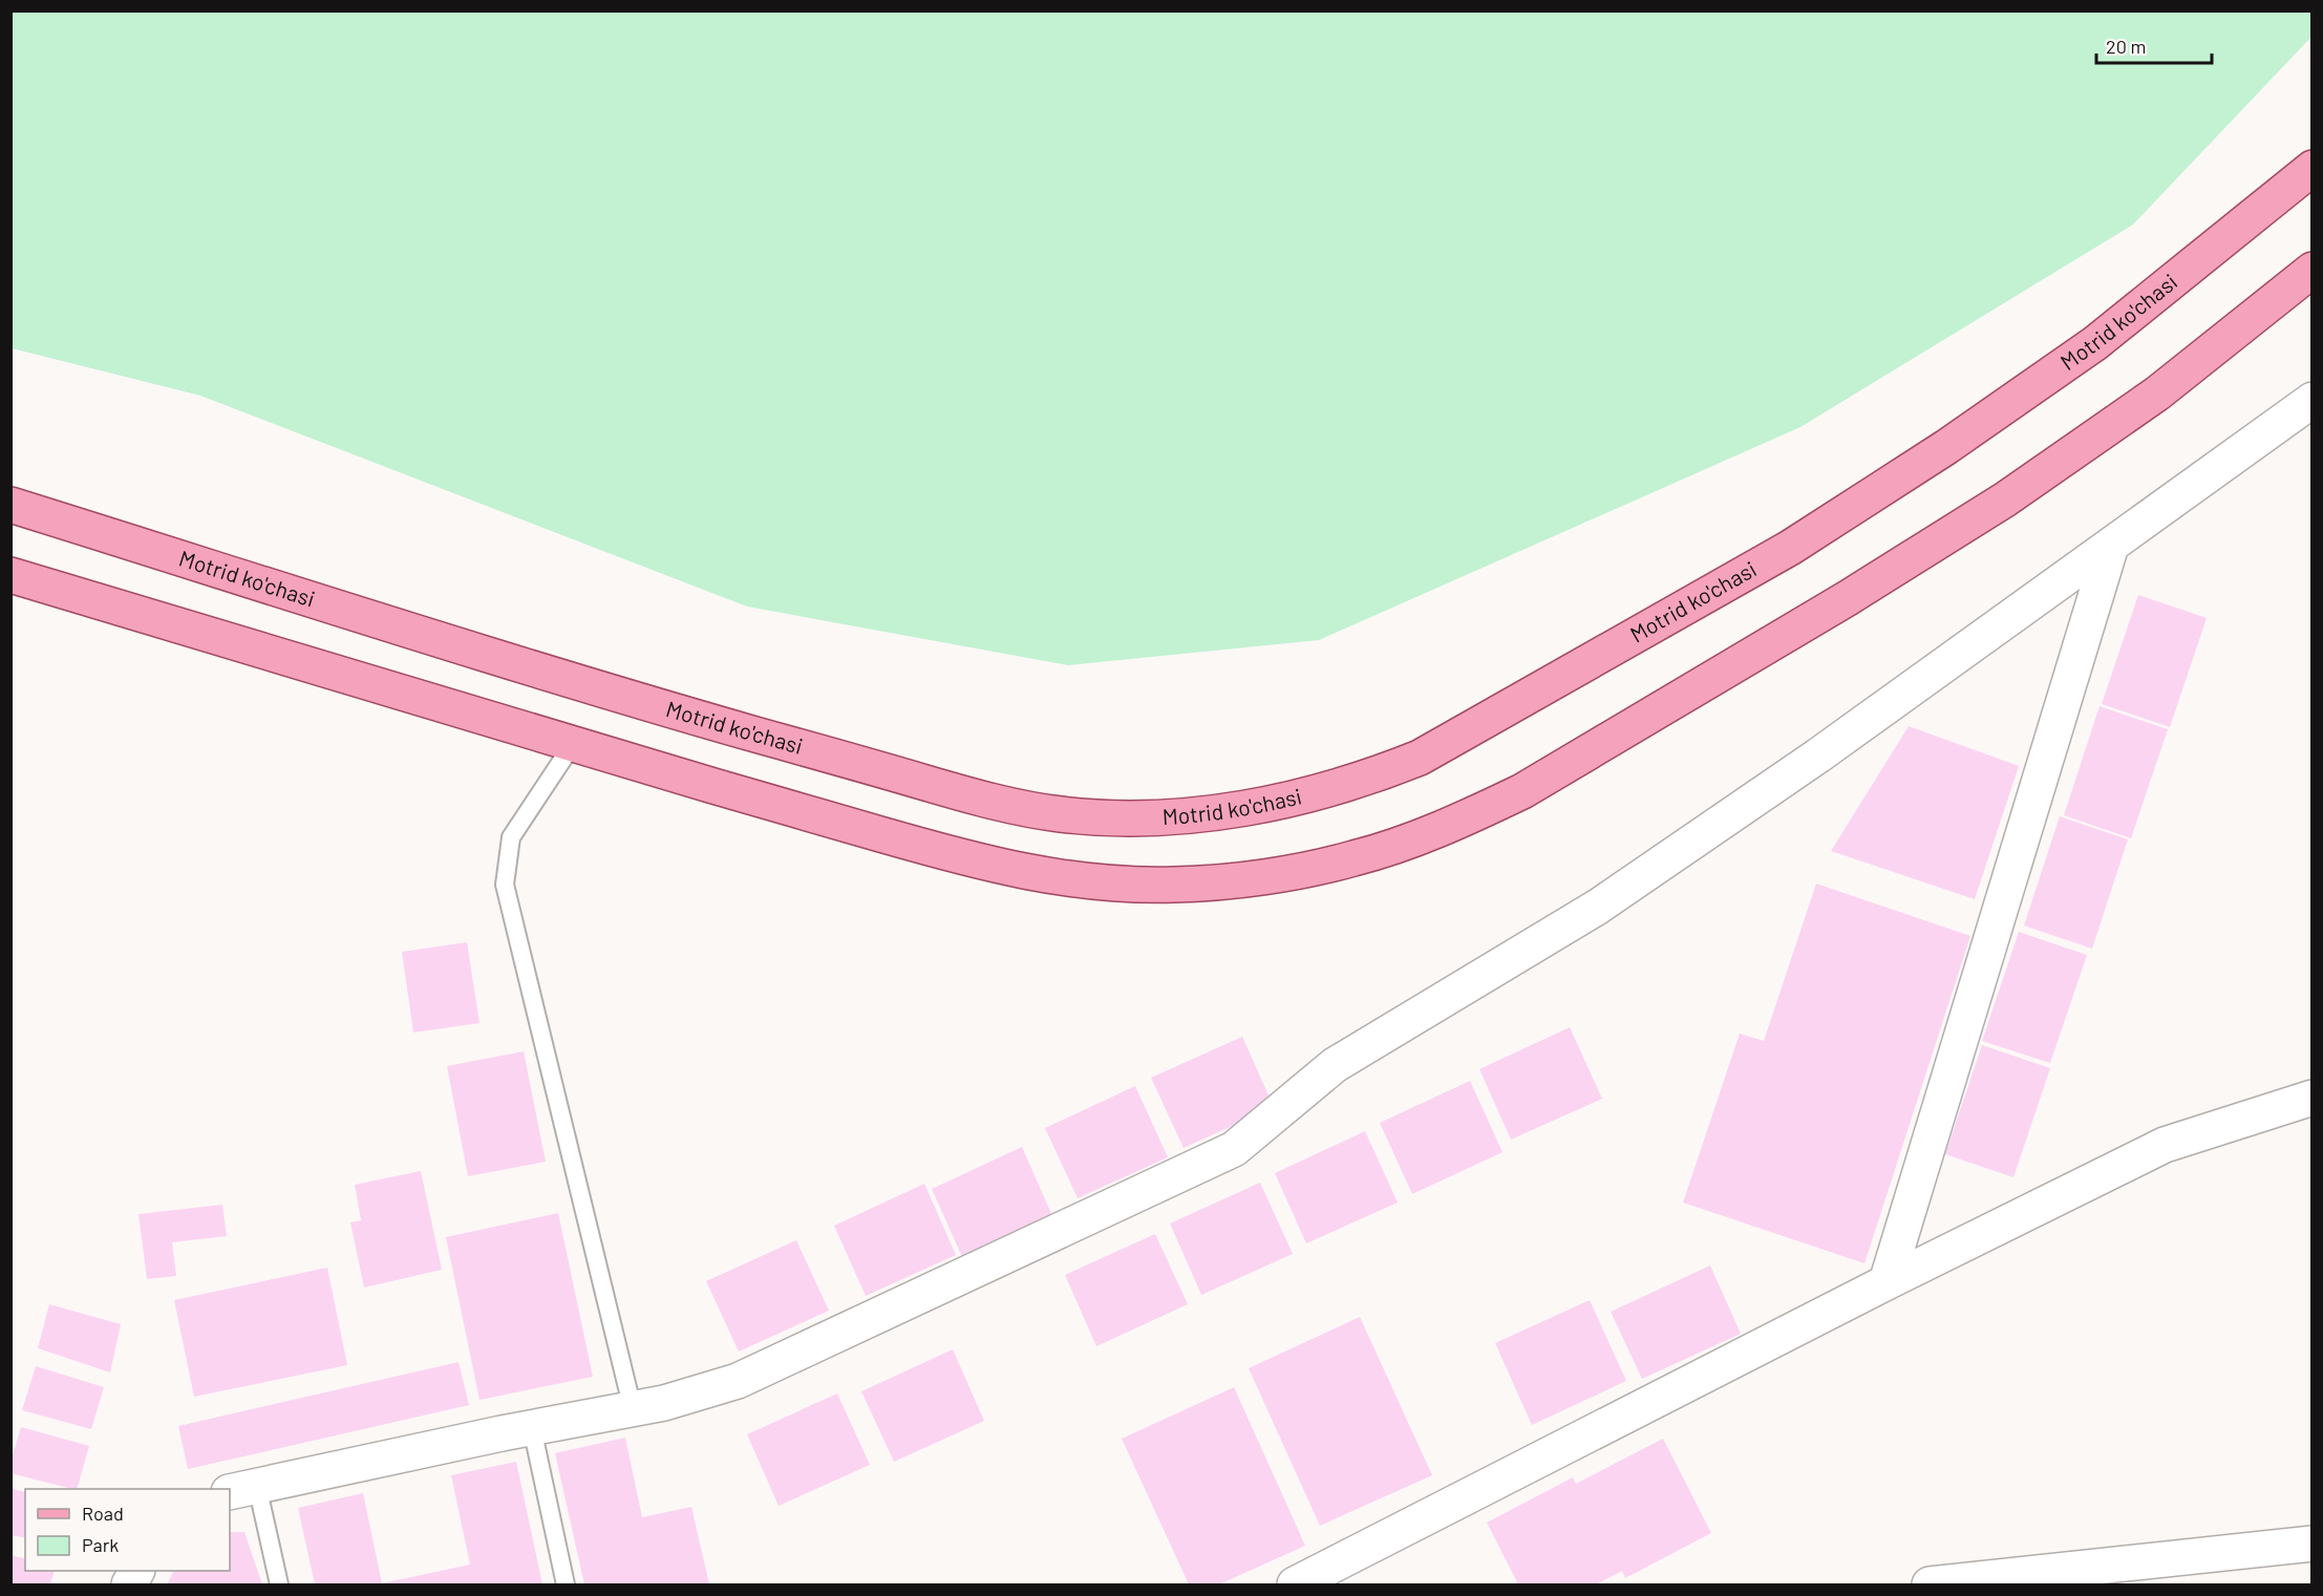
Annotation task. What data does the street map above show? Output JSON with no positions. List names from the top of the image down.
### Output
{
  "streets": {
    "main road": ["Motrid ko'chasi"]
  },
  "legend": ["Road", "Park"],
  "scale_bar": "20 m"
}
